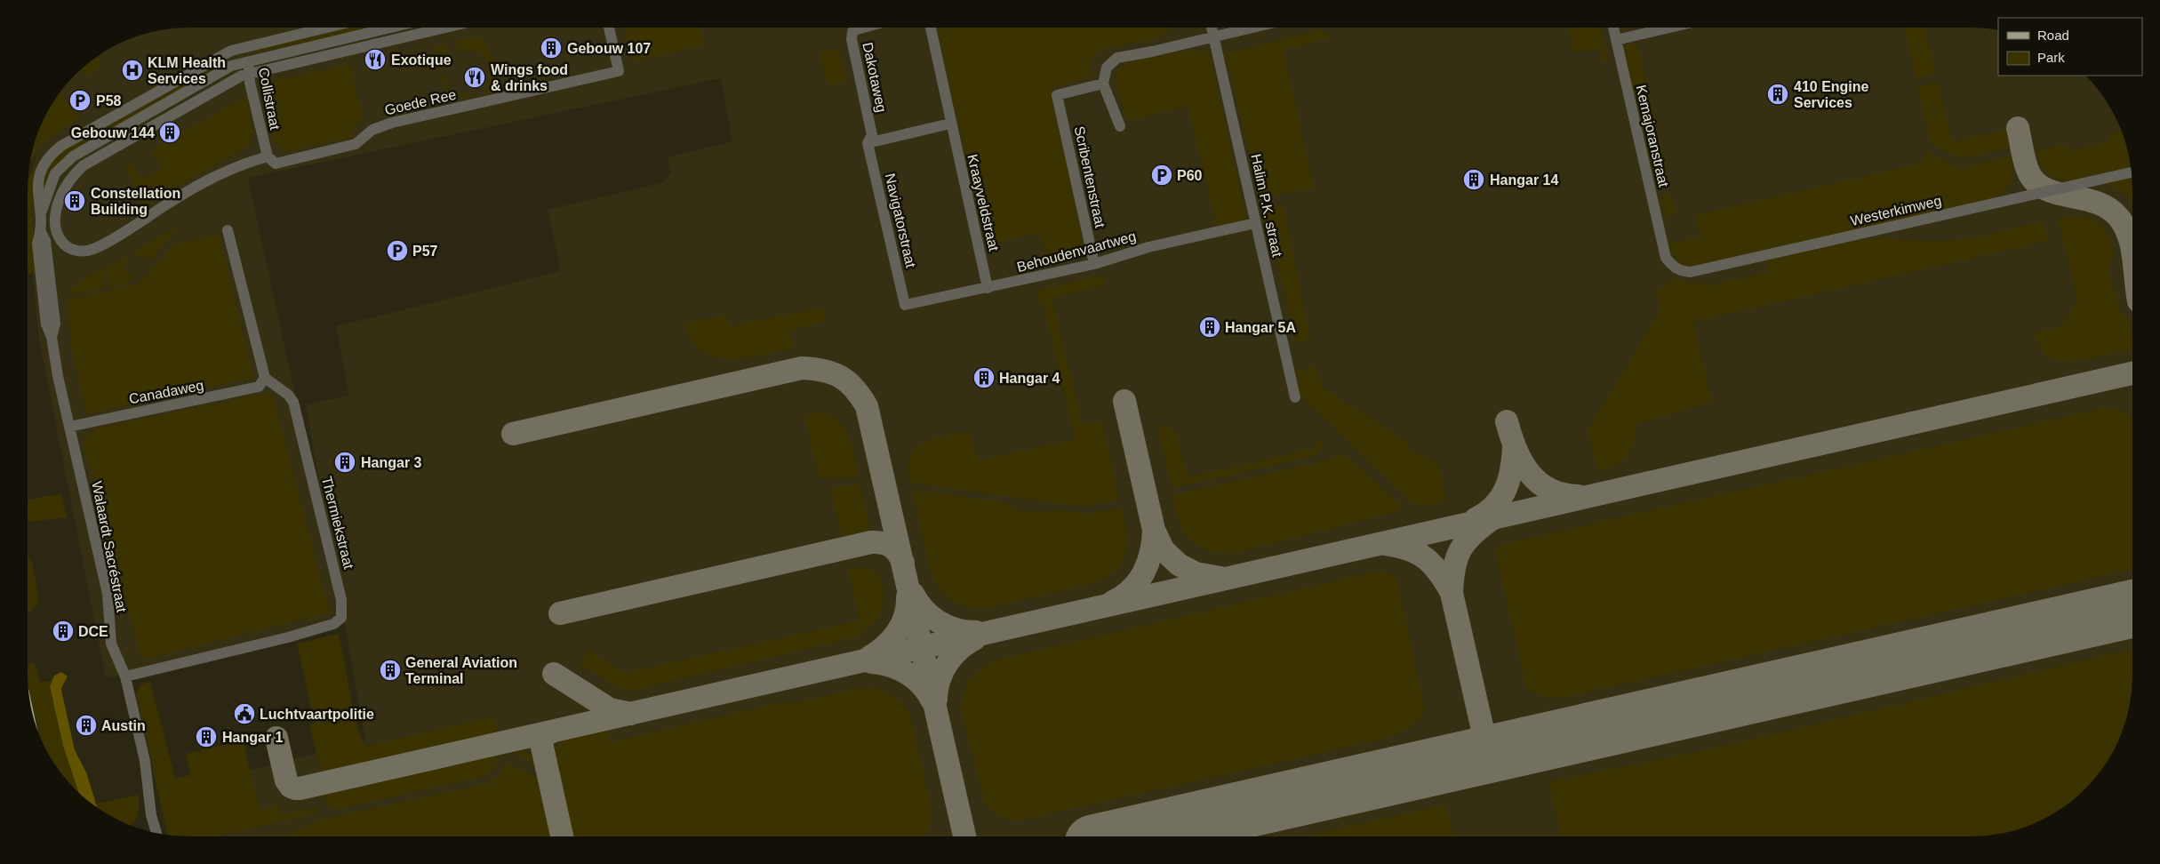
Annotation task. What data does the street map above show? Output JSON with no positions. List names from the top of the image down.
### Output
{
  "streets": {
    "street": [
      "Dakotaweg",
      "Collistraat",
      "Goede Ree",
      "Kemajoranstraat",
      "Scribentenstraat",
      "Kraayveldstraat",
      "Halim P.K. straat",
      "Westerkimweg",
      "Navigatorstraat",
      "Behoudenvaartweg",
      "Canadaweg",
      "Thermiekstraat",
      "Walaardt Sacréstraat"
    ]
  },
  "crossings": [
    ["Dakotaweg", "Navigatorstraat"],
    ["Collistraat", "Goede Ree"],
    ["Kemajoranstraat", "Westerkimweg"],
    ["Scribentenstraat", "Behoudenvaartweg"],
    ["Kraayveldstraat", "Behoudenvaartweg"],
    ["Halim P.K. straat", "Behoudenvaartweg"],
    ["Navigatorstraat", "Behoudenvaartweg"],
    ["Canadaweg", "Thermiekstraat"],
    ["Canadaweg", "Walaardt Sacréstraat"],
    ["Thermiekstraat", "Walaardt Sacréstraat"]
  ],
  "places": {
    "building": [
      "Gebouw 107",
      "410 Engine Services",
      "Gebouw 144",
      "Hangar 14",
      "Constellation Building",
      "Hangar 5A",
      "Hangar 4",
      "Hangar 3",
      "DCE",
      "General Aviation Terminal",
      "Austin",
      "Hangar 1"
    ],
    "restaurant": ["Exotique", "Wings food & drinks"],
    "hospital": ["KLM Health Services"],
    "parking": ["P58", "P60", "P57"],
    "public building": ["Luchtvaartpolitie"]
  },
  "legend": ["Road", "Park"]
}
